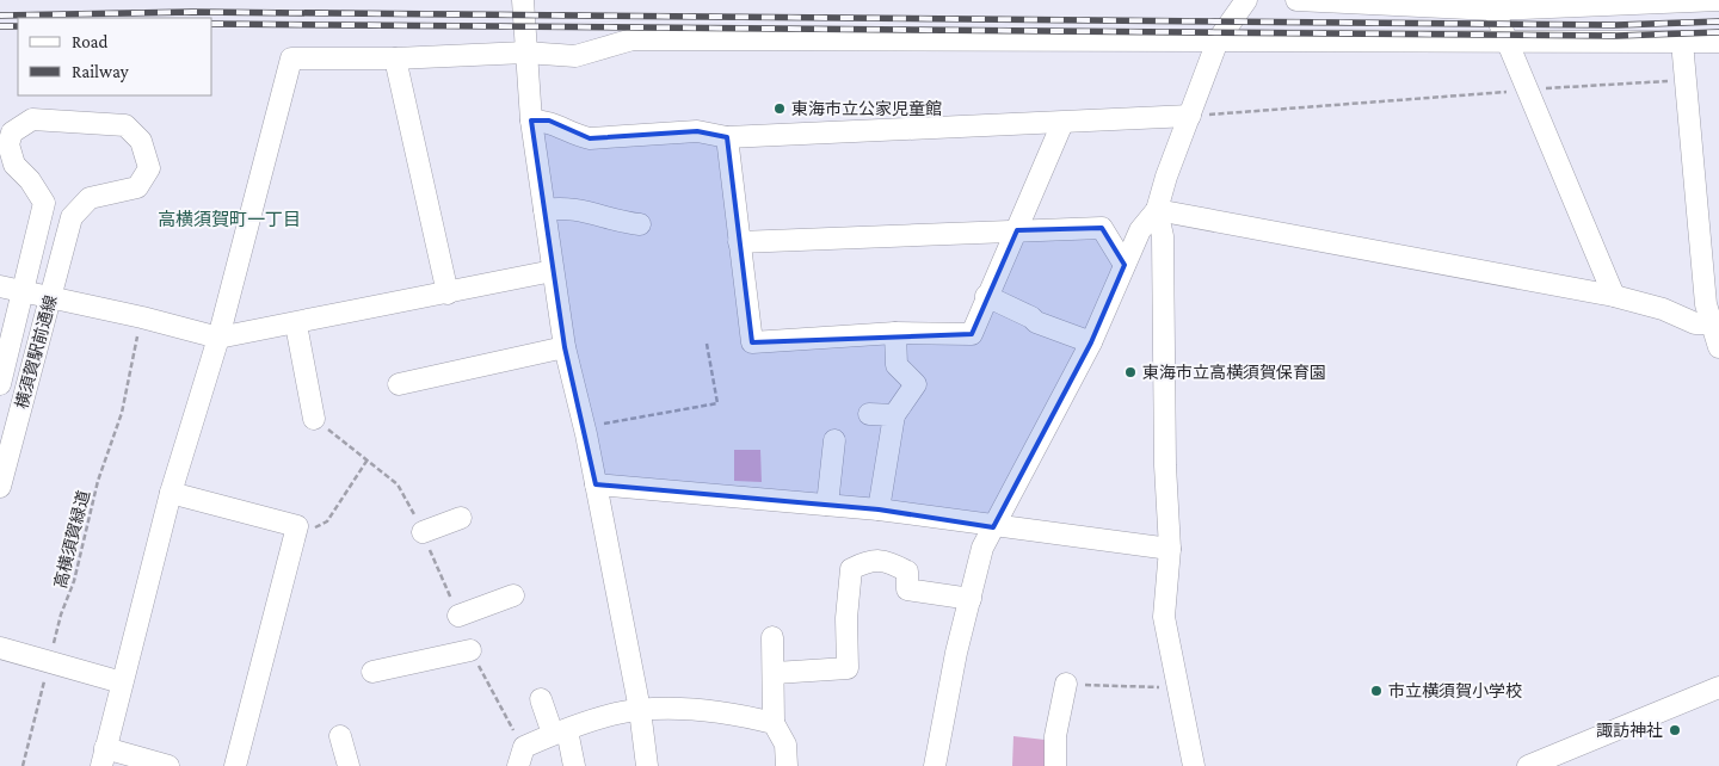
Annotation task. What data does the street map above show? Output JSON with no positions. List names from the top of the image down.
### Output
{
  "streets": {
    "street": ["横須賀駅前通線"],
    "path": ["高横須賀緑道"]
  },
  "districts": ["高横須賀町一丁目"],
  "places": [
    "東海市立公家児童館",
    "東海市立高横須賀保育園",
    "市立横須賀小学校",
    "諏訪神社"
  ],
  "legend": ["Road", "Railway"]
}
